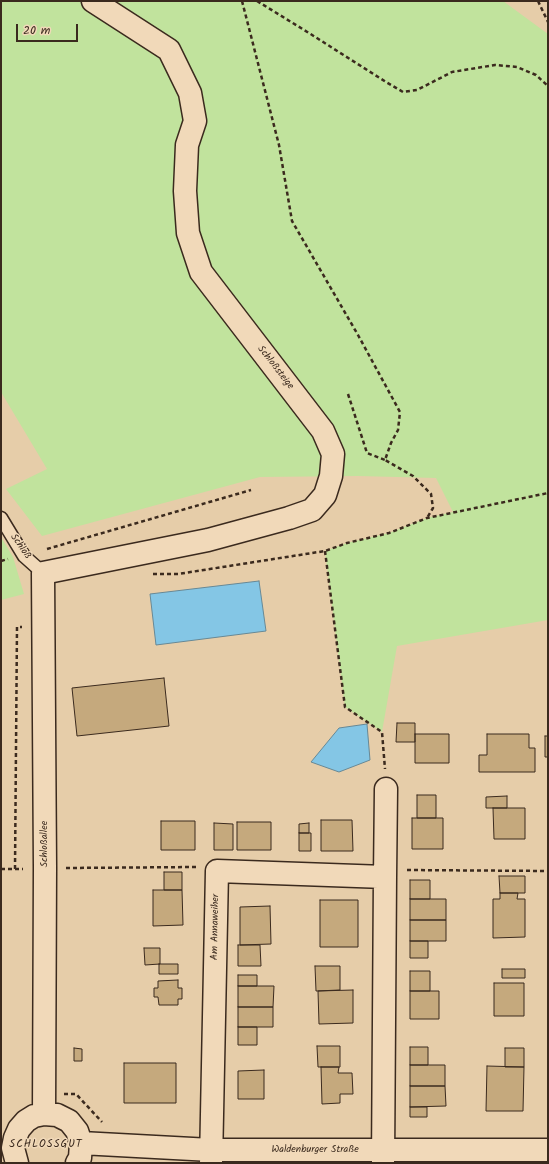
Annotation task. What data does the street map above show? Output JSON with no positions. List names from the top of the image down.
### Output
{
  "streets": {
    "street": [
      "Schloßsteige",
      "Schloßallee",
      "Am Annaweiher",
      "Waldenburger Straße"
    ],
    "lane": ["Schloß"]
  },
  "crossings": [
    ["Schloßsteige", "Schloß"],
    ["Schloßsteige", "Schloßallee"],
    ["Schloß", "Schloßallee"],
    ["Am Annaweiher", "Waldenburger Straße"]
  ],
  "districts": ["SCHLOSSGUT"],
  "scale_bar": "20 m"
}
